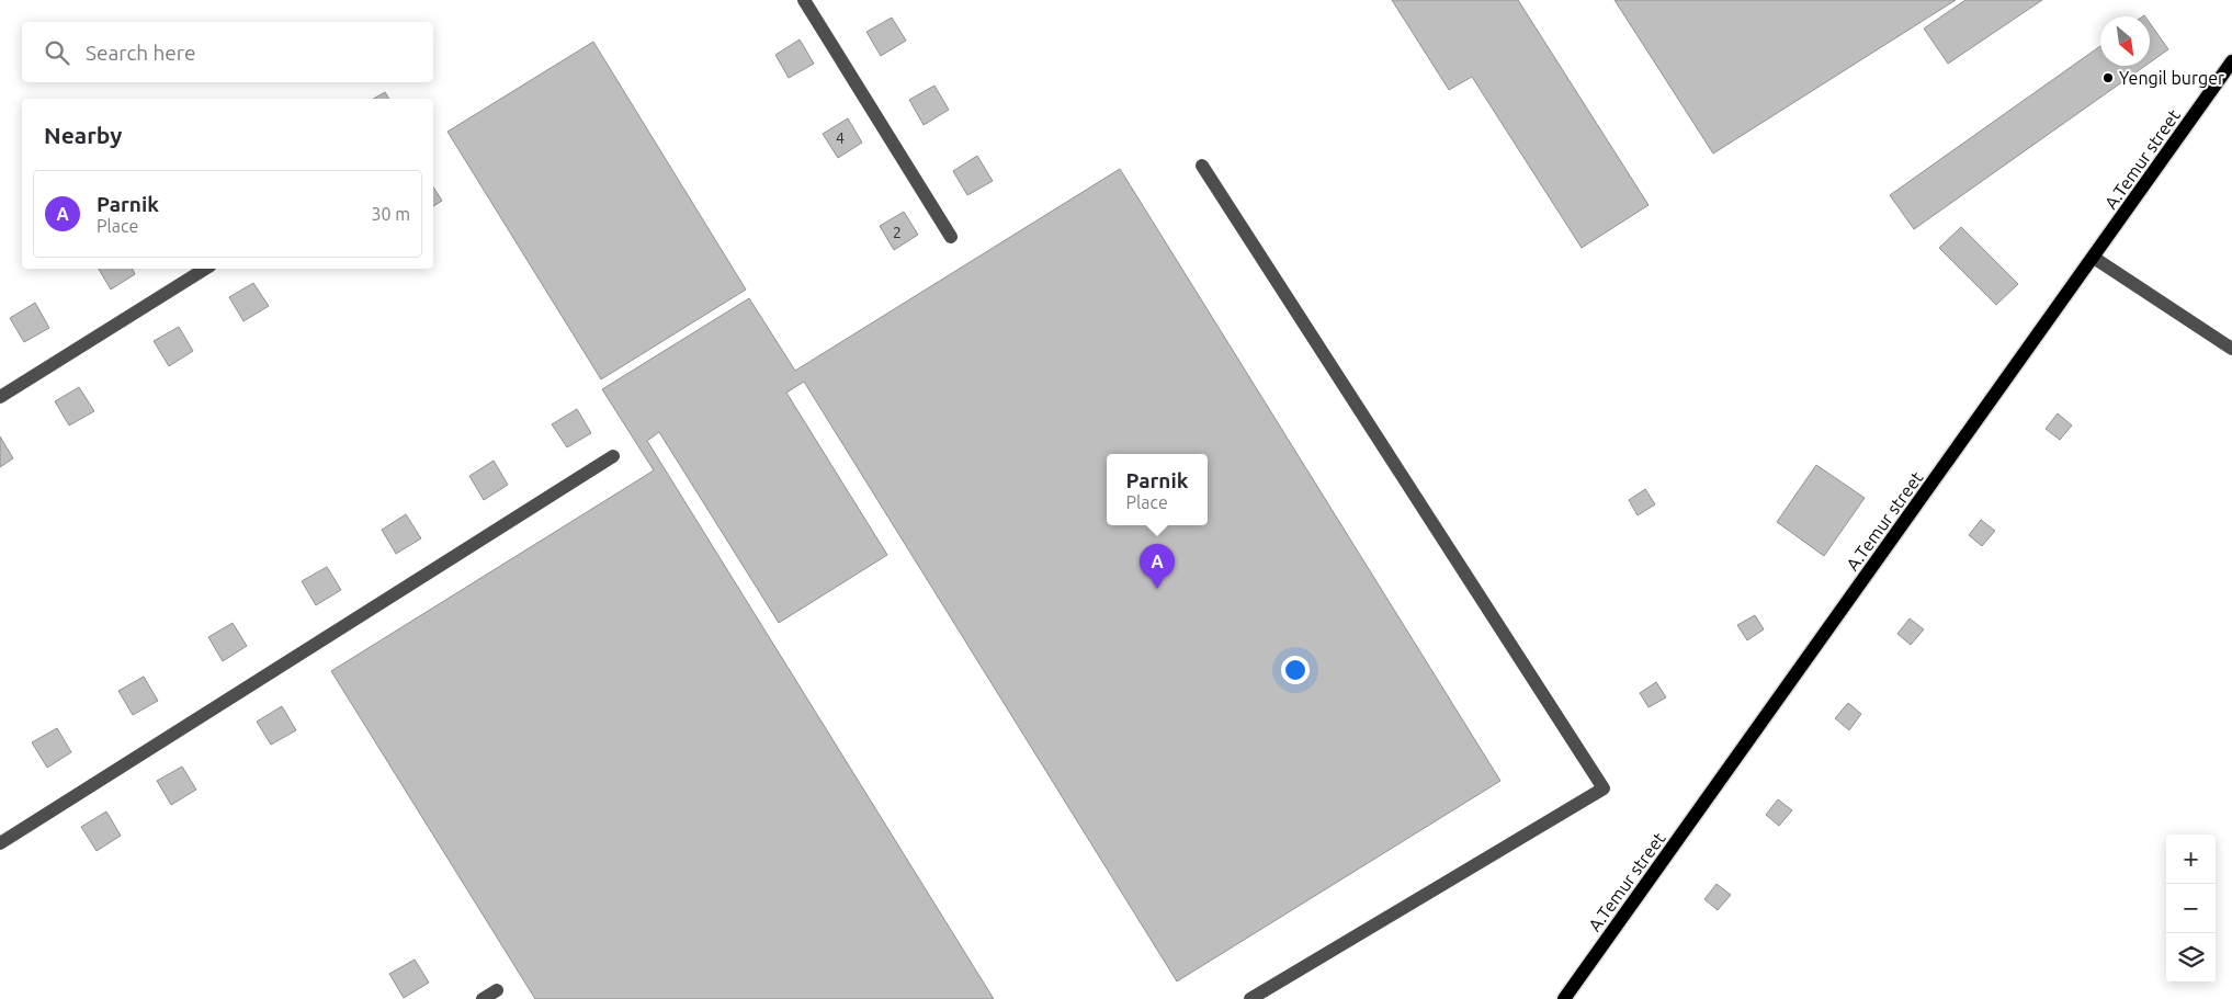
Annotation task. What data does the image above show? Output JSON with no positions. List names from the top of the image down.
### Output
{
  "streets": {
    "main road": ["A.Temur street"]
  },
  "places": ["Yengil burger"],
  "house_numbers": ["4", "2"],
  "north": "bottom right",
  "page": {
    "search": "Search here",
    "heading": "Nearby",
    "list": [
      {
        "mark": "A",
        "name": "Parnik",
        "note": "Place",
        "value": "30 m"
      }
    ],
    "popup": ["Parnik", "Place"],
    "pins": "A",
    "map_buttons": ["+", "−"]
  }
}
